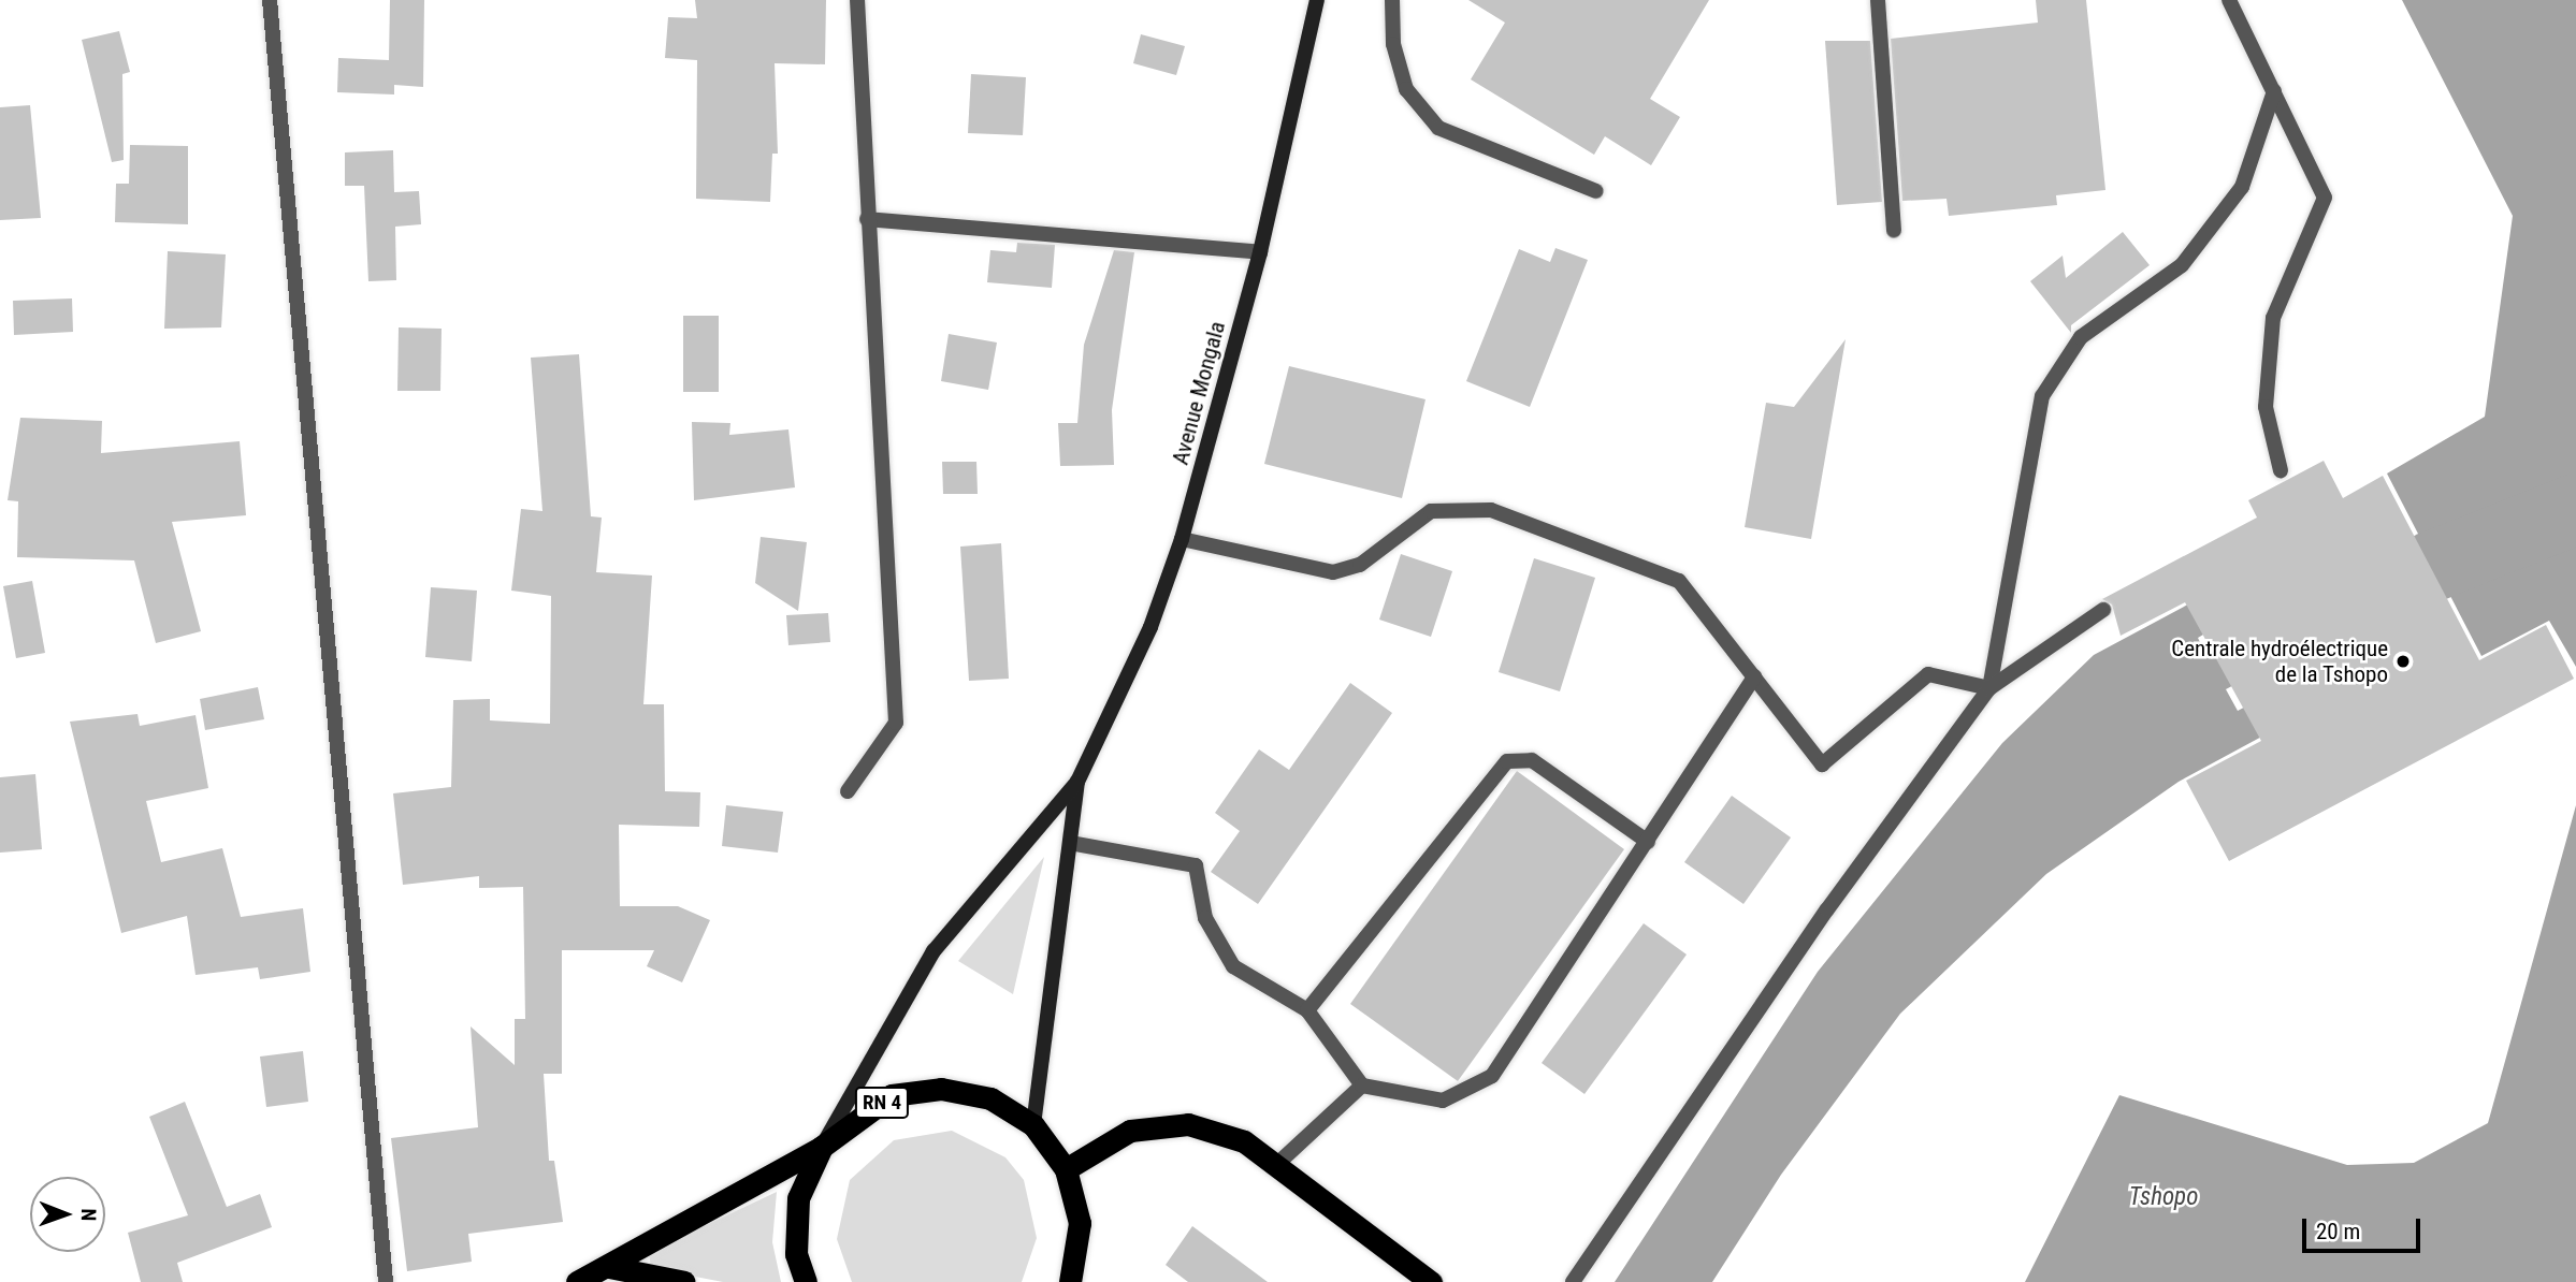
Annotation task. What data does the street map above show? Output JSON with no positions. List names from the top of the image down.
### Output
{
  "streets": {
    "highway": ["RN 4"],
    "street": ["Avenue Mongala"]
  },
  "water": ["Tshopo"],
  "places": ["Centrale hydroélectrique de la Tshopo"],
  "scale_bar": "20 m",
  "north": "right"
}
